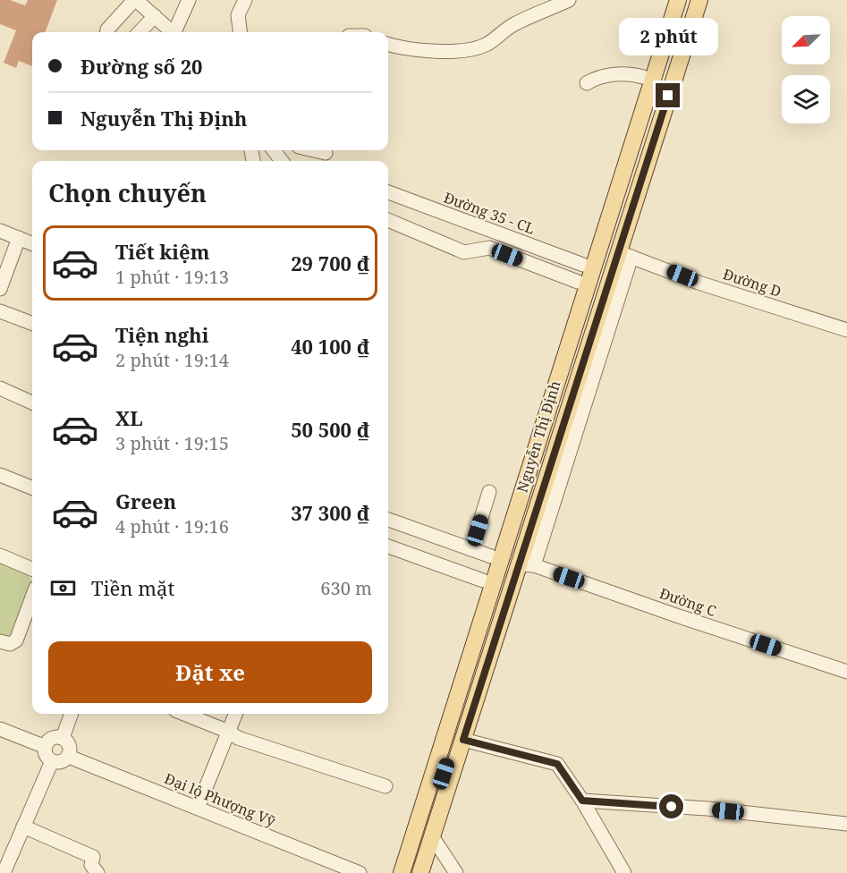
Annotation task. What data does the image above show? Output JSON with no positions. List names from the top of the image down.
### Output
{
  "streets": {
    "main road": ["Nguyễn Thị Định"],
    "street": [
      "Đường 35 - CL",
      "Đường D",
      "Đường C",
      "Đại lộ Phượng Vỹ"
    ]
  },
  "crossings": [
    ["Đường 35 - CL", "Nguyễn Thị Định"],
    ["Đường D", "Nguyễn Thị Định"],
    ["Nguyễn Thị Định", "Đường C"]
  ],
  "north": "bottom left",
  "page": {
    "bubble": "2 phút",
    "banner": ["Đường số 20", "Nguyễn Thị Định"],
    "heading": "Chọn chuyến",
    "list": [
      {
        "name": "Tiết kiệm",
        "note": "1 phút · 19:13",
        "value": "29 700 ₫"
      },
      {
        "name": "Tiện nghi",
        "note": "2 phút · 19:14",
        "value": "40 100 ₫"
      },
      {
        "name": "XL",
        "note": "3 phút · 19:15",
        "value": "50 500 ₫"
      },
      {
        "name": "Green",
        "note": "4 phút · 19:16",
        "value": "37 300 ₫"
      }
    ],
    "pay": ["Tiền mặt", "630 m"],
    "buttons": "Đặt xe"
  }
}
